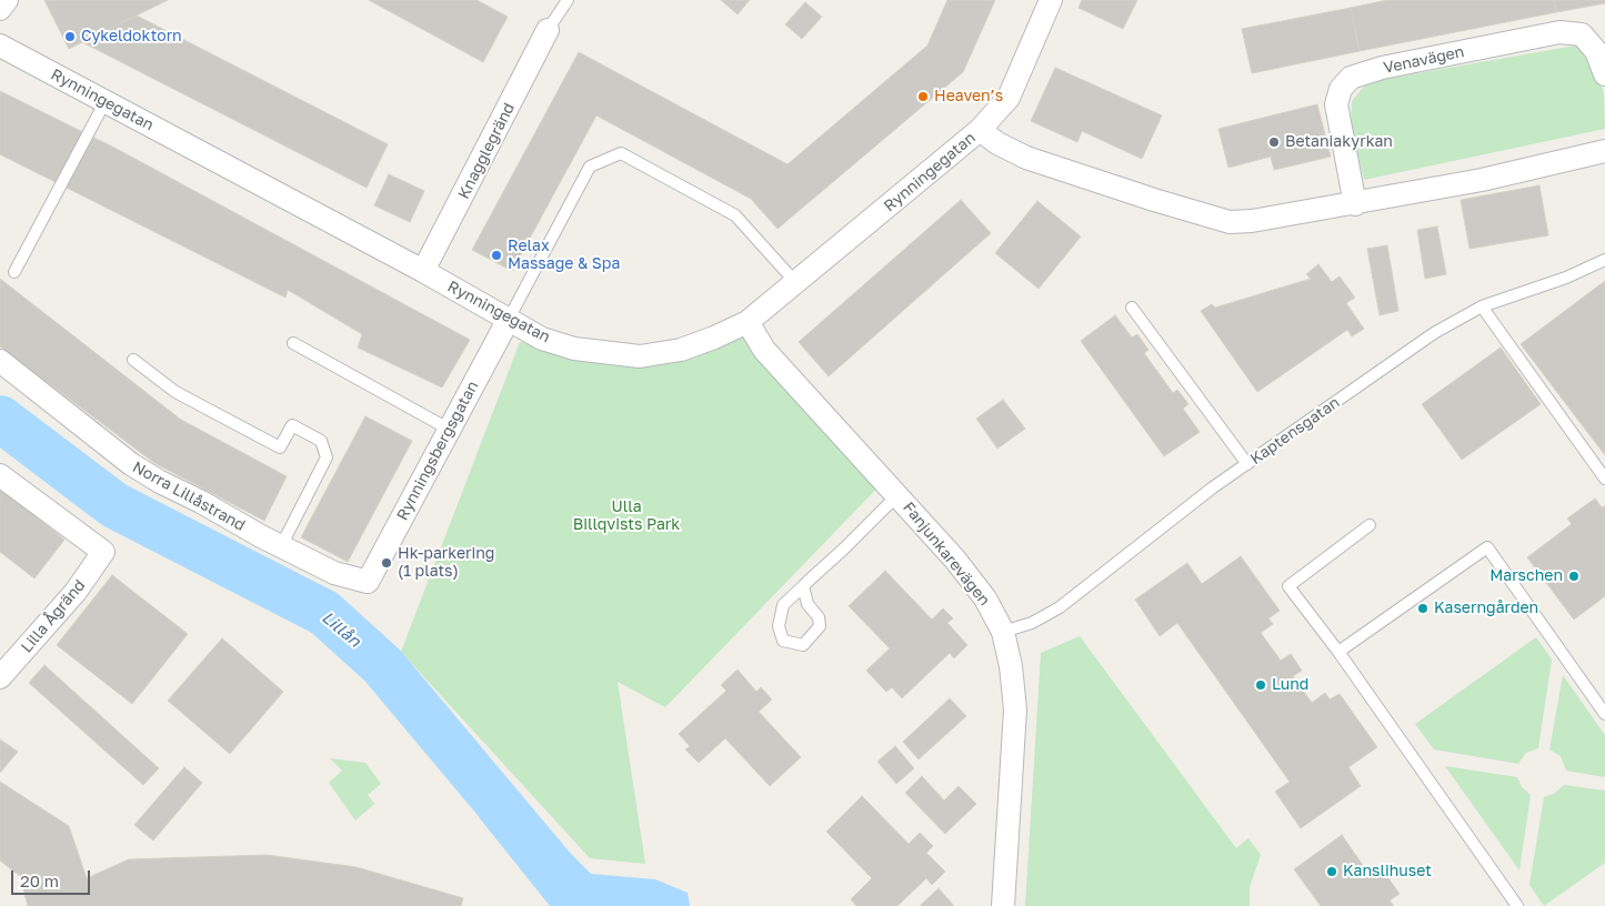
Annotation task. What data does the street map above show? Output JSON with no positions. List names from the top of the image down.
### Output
{
  "streets": {
    "street": [
      "Venavägen",
      "Rynningegatan",
      "Knagglegränd",
      "Rynningsbergsgatan",
      "Norra Lillåstrand",
      "Fanjunkarevägen",
      "Lilla Ågränd"
    ],
    "lane": ["Kaptensgatan"]
  },
  "crossings": [
    ["Rynningegatan", "Knagglegränd"],
    ["Rynningegatan", "Rynningsbergsgatan"],
    ["Rynningegatan", "Fanjunkarevägen"],
    ["Kaptensgatan", "Fanjunkarevägen"],
    ["Rynningsbergsgatan", "Norra Lillåstrand"]
  ],
  "water": ["Lillån"],
  "parks": ["Ulla Billqvists Park"],
  "places": [
    "Cykeldoktorn",
    "Heaven’s",
    "Betaniakyrkan",
    "Relax Massage & Spa",
    "Hk-parkering (1 plats)",
    "Marschen",
    "Kaserngården",
    "Lund",
    "Kanslihuset"
  ],
  "scale_bar": "20 m"
}
